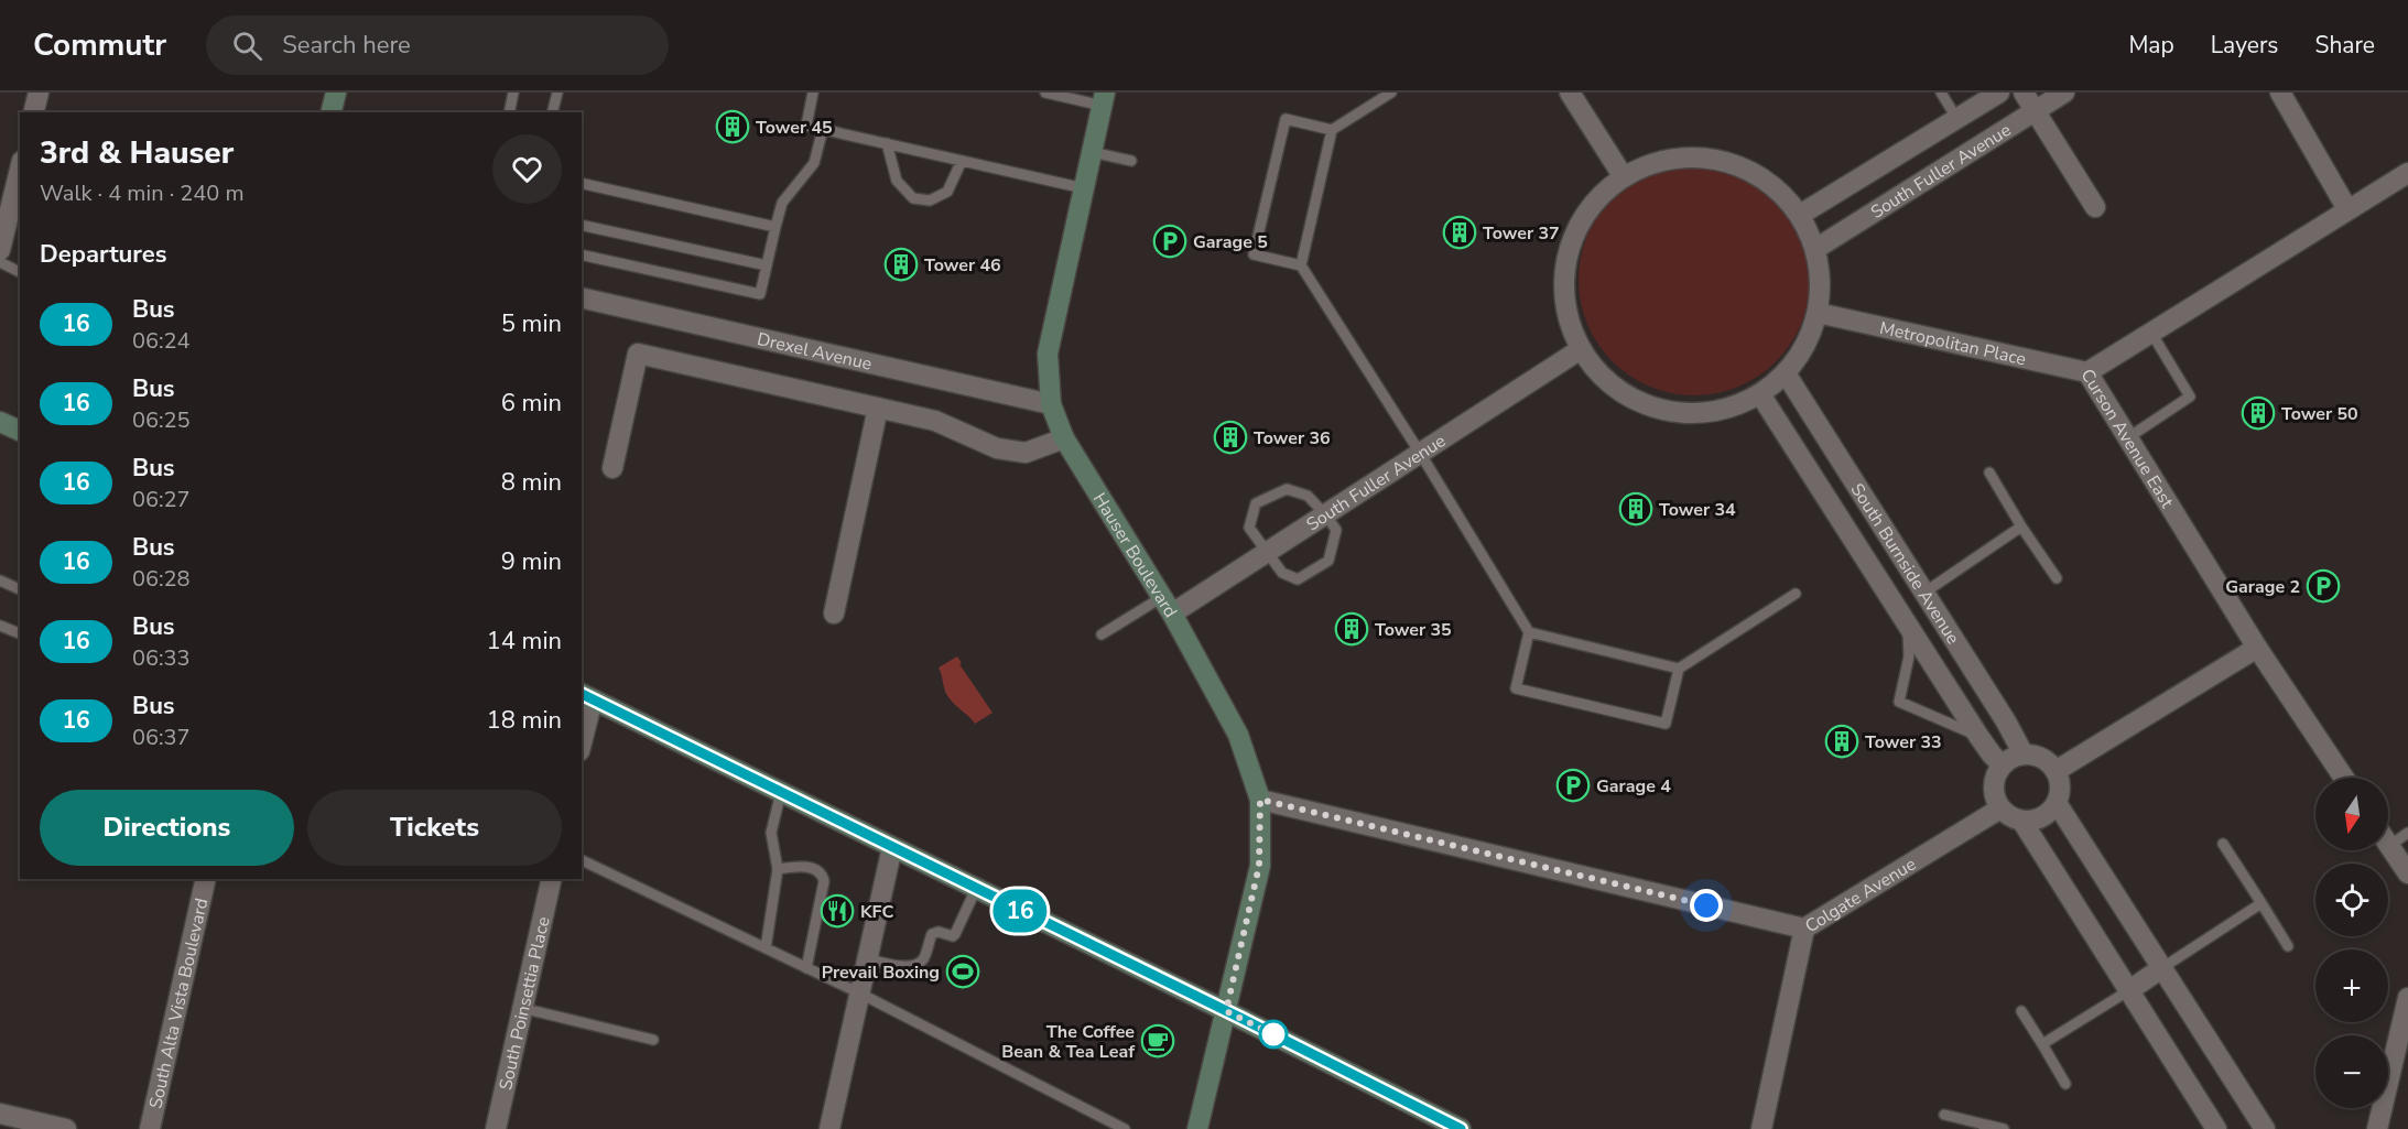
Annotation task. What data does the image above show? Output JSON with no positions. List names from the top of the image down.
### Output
{
  "streets": {
    "street": [
      "South Fuller Avenue",
      "Metropolitan Place",
      "Drexel Avenue",
      "Curson Avenue East",
      "Hauser Boulevard",
      "South Burnside Avenue",
      "Colgate Avenue",
      "South Alta Vista Boulevard",
      "South Poinsettia Place"
    ]
  },
  "crossings": [
    ["South Fuller Avenue", "Hauser Boulevard"],
    ["Metropolitan Place", "Curson Avenue East"],
    ["Drexel Avenue", "Hauser Boulevard"],
    ["Hauser Boulevard", "Colgate Avenue"],
    ["South Burnside Avenue", "Colgate Avenue"]
  ],
  "places": {
    "building": [
      "Tower 45",
      "Tower 37",
      "Tower 46",
      "Tower 50",
      "Tower 36",
      "Tower 34",
      "Tower 35",
      "Tower 33"
    ],
    "parking": ["Garage 5", "Garage 2", "Garage 4"],
    "restaurant": ["KFC"],
    "sports": ["Prevail Boxing"],
    "cafe": ["The Coffee Bean & Tea Leaf"]
  },
  "lines": ["bus line 16"],
  "north": "bottom",
  "page": {
    "header": "Commutr",
    "search": "Search here",
    "nav": ["Map", "Layers", "Share"],
    "on_map": "16",
    "heading": [
      ["3rd & Hauser", "Walk · 4 min · 240 m"],
      "Departures"
    ],
    "list": [
      {
        "mark": "16",
        "name": "Bus",
        "note": "06:24",
        "value": "5 min"
      },
      {
        "mark": "16",
        "name": "Bus",
        "note": "06:25",
        "value": "6 min"
      },
      {
        "mark": "16",
        "name": "Bus",
        "note": "06:27",
        "value": "8 min"
      },
      {
        "mark": "16",
        "name": "Bus",
        "note": "06:28",
        "value": "9 min"
      },
      {
        "mark": "16",
        "name": "Bus",
        "note": "06:33",
        "value": "14 min"
      },
      {
        "mark": "16",
        "name": "Bus",
        "note": "06:37",
        "value": "18 min"
      }
    ],
    "buttons": ["Directions", "Tickets"],
    "map_buttons": ["+", "−"]
  }
}
